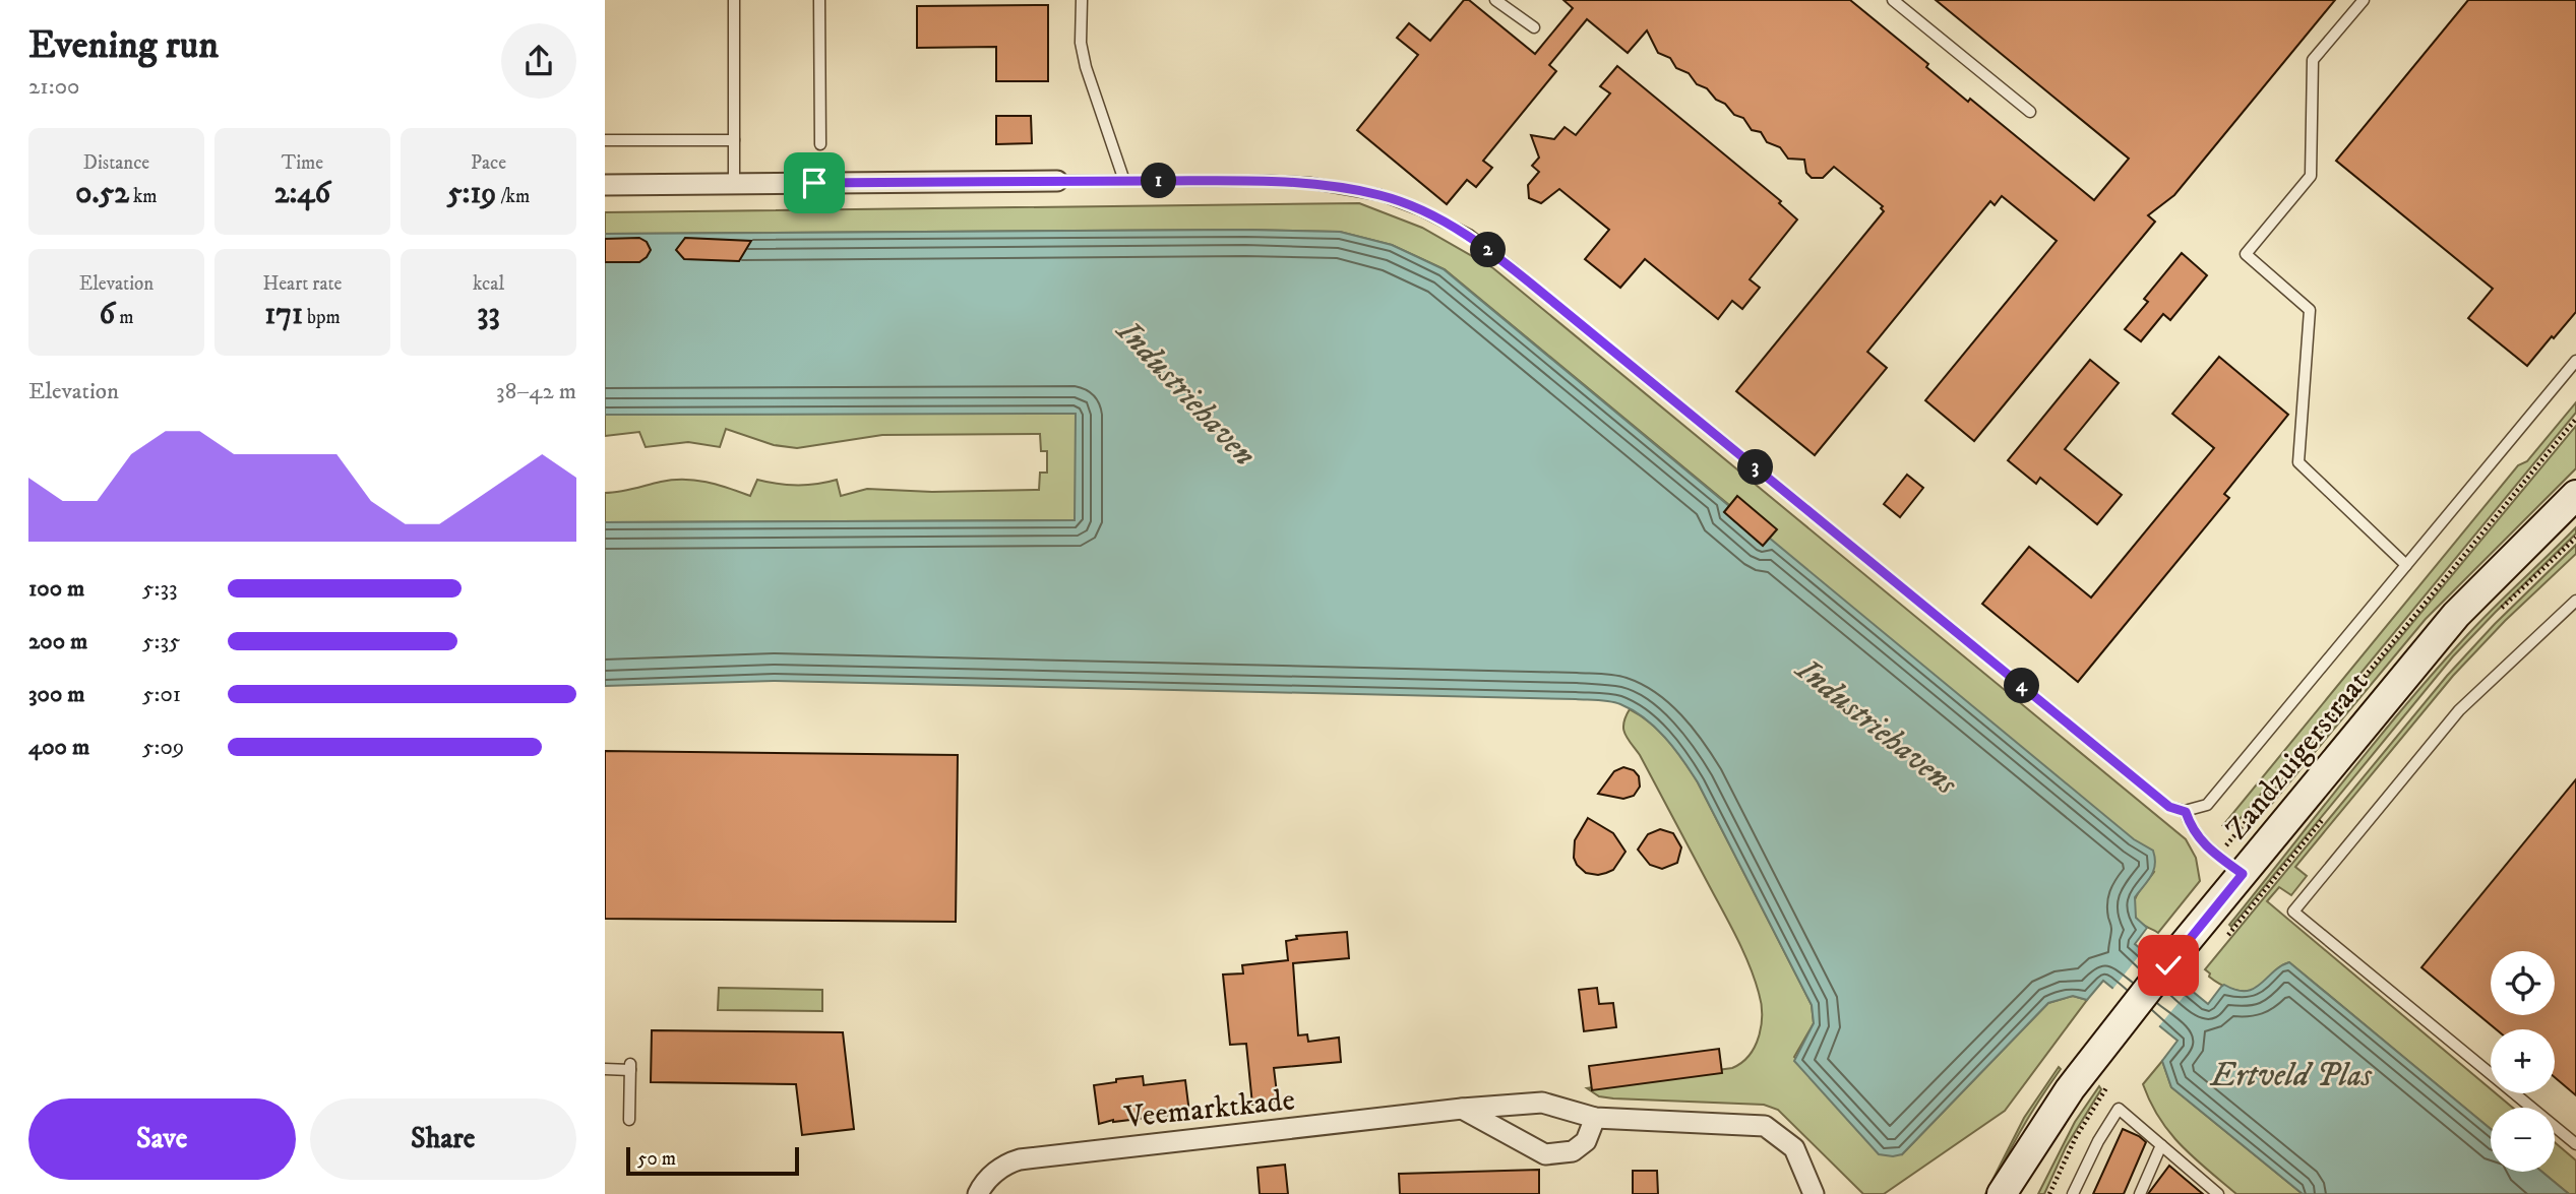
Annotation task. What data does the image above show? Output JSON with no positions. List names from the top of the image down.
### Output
{
  "streets": {
    "main road": ["Zandzuigerstraat"],
    "street": ["Veemarktkade"]
  },
  "water": ["Industriehaven", "Industriehavens", "Ertveld Plas"],
  "scale_bar": "50 m",
  "page": {
    "heading": ["Evening run", "21:00"],
    "stats": [
      ["Distance", "0.52 km"],
      ["Time", "2:46"],
      ["Pace", "5:19 /km"],
      ["Elevation", "6 m"],
      ["Heart rate", "171 bpm"],
      ["kcal", "33"]
    ],
    "pins": [
      "1",
      "2",
      "3",
      "4"
    ],
    "chart": ["Elevation", "38–42 m"],
    "list": [
      {
        "name": "100 m",
        "note": "5:33"
      },
      {
        "name": "200 m",
        "note": "5:35"
      },
      {
        "name": "300 m",
        "note": "5:01"
      },
      {
        "name": "400 m",
        "note": "5:09"
      }
    ],
    "map_buttons": ["+", "−"],
    "buttons": ["Save", "Share"],
    "scale": "50 m"
  }
}
